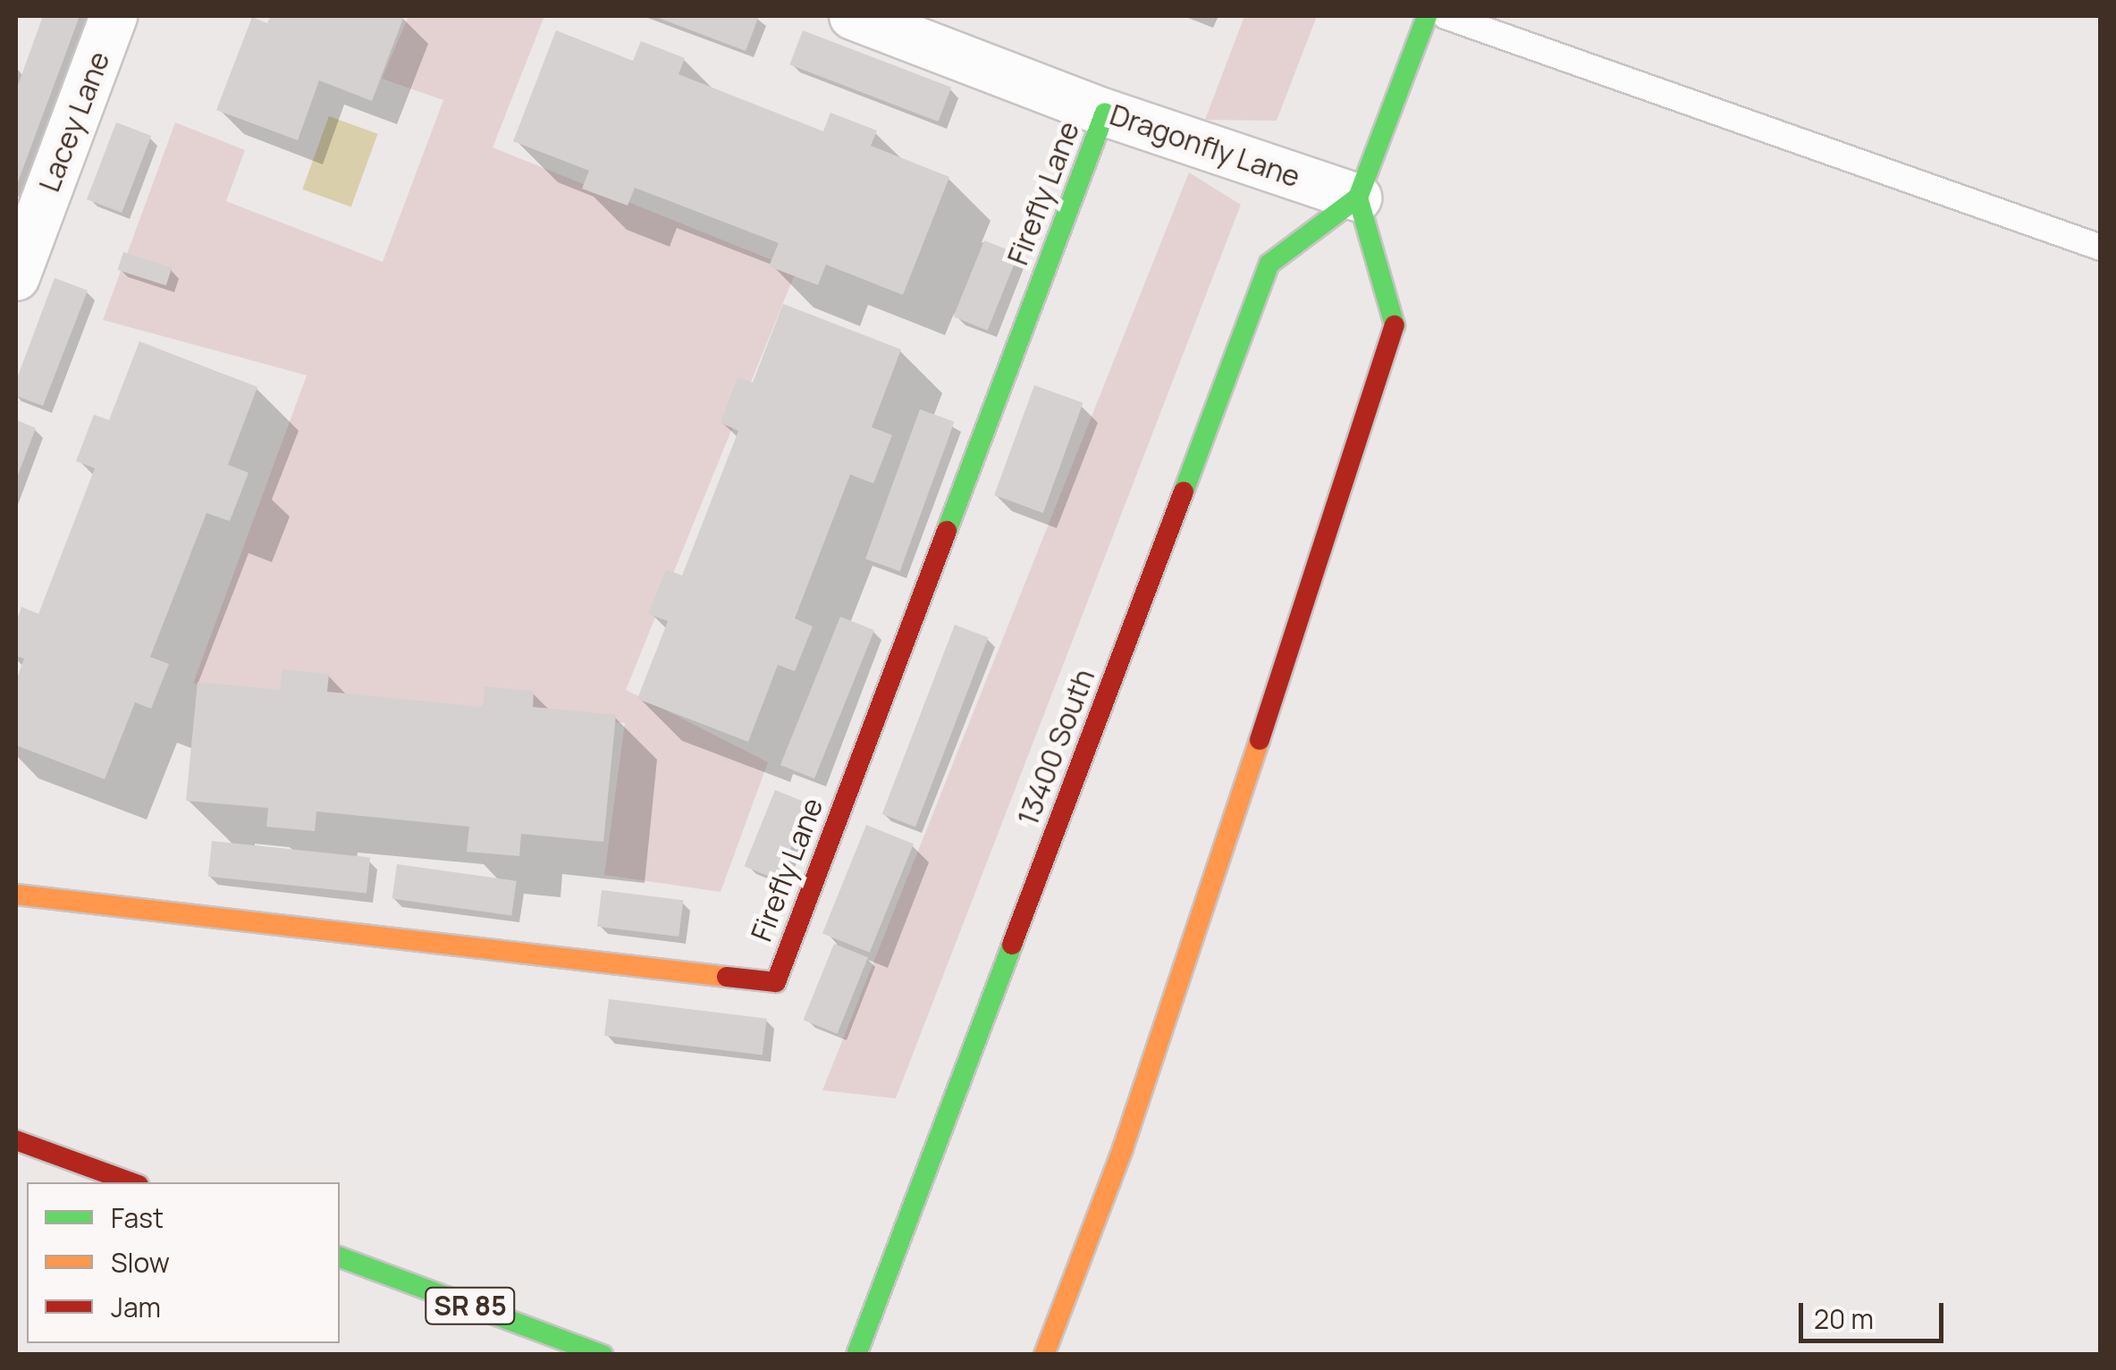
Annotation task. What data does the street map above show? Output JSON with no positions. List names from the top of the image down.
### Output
{
  "streets": {
    "main road": ["Firefly Lane", "13400 South", "SR 85"],
    "street": ["Lacey Lane", "Dragonfly Lane"]
  },
  "crossings": [
    ["Dragonfly Lane", "Firefly Lane"],
    ["Dragonfly Lane", "13400 South"]
  ],
  "legend": ["Fast", "Slow", "Jam"],
  "scale_bar": "20 m"
}
